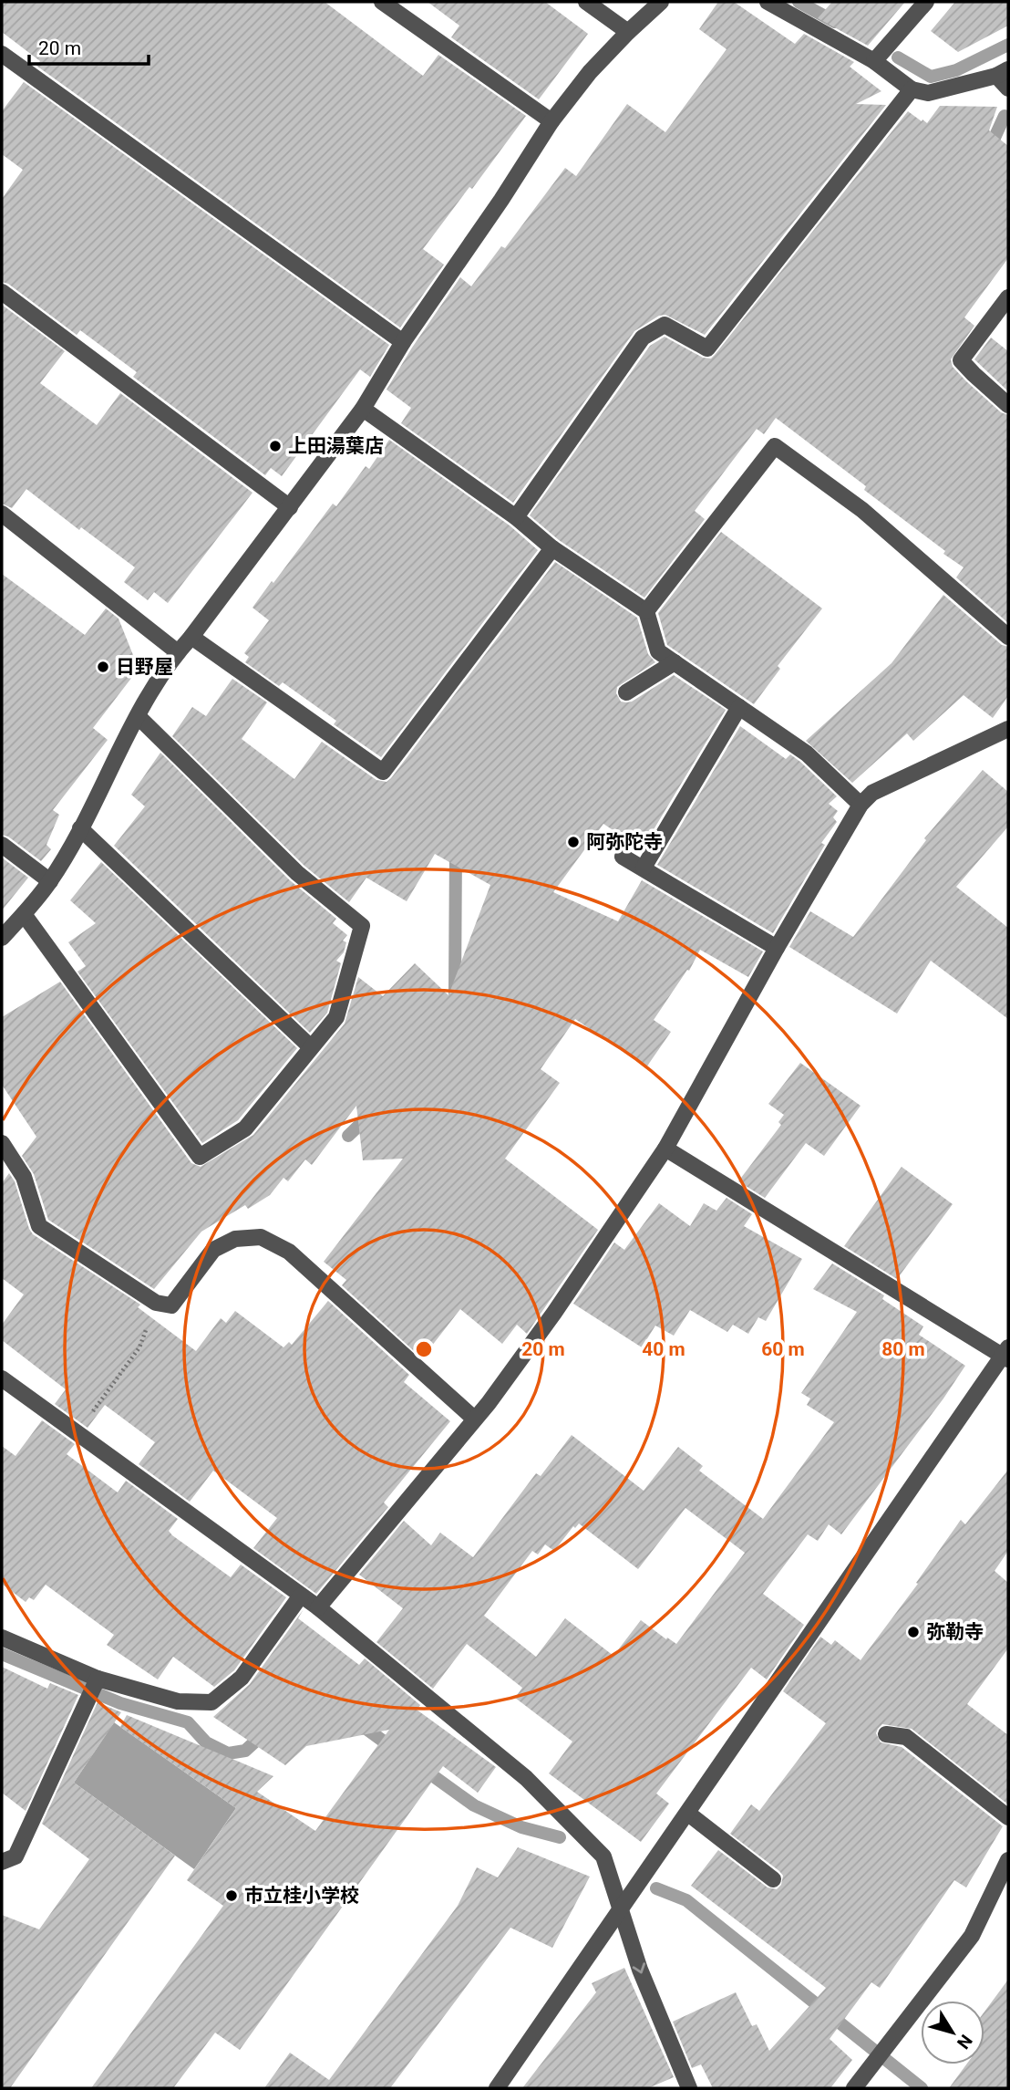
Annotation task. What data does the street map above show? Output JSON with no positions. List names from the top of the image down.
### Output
{
  "places": [
    "上田湯葉店",
    "日野屋",
    "阿弥陀寺",
    "弥勒寺",
    "市立桂小学校"
  ],
  "scale_bar": "20 m",
  "north": "bottom right",
  "rings": [
    "20 m",
    "40 m",
    "60 m",
    "80 m"
  ]
}
